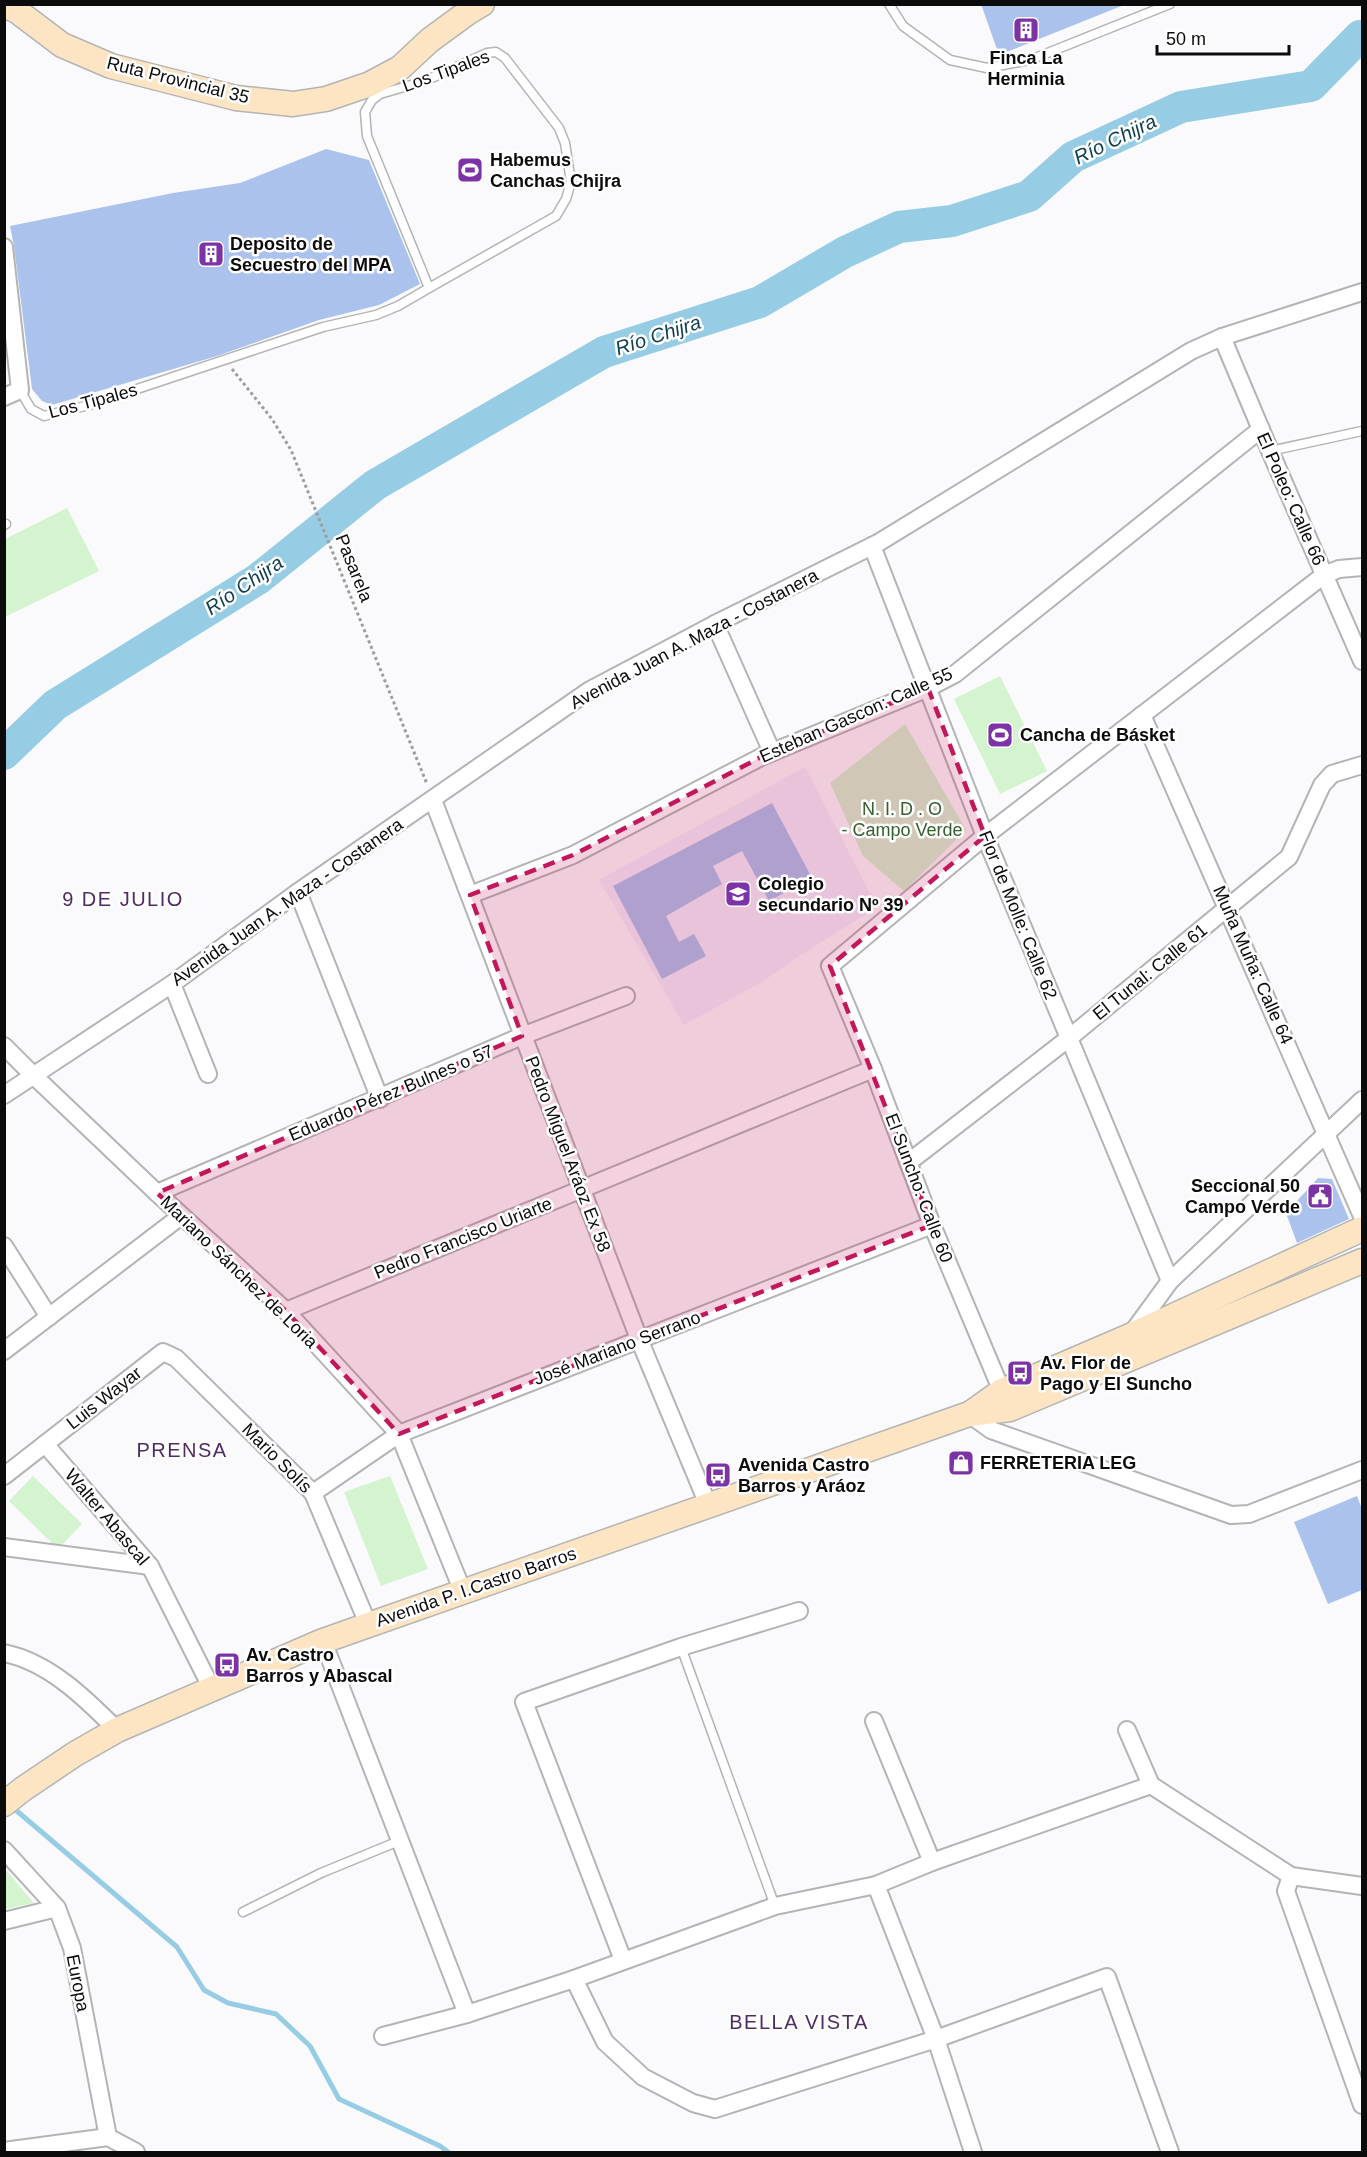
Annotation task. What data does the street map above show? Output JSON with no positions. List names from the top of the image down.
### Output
{
  "streets": {
    "street": [
      "Ruta Provincial 35",
      "El Poleo: Calle 66",
      "Avenida Juan A. Maza - Costanera",
      "Esteban Gascon: Calle 55",
      "Flor de Molle: Calle 62",
      "Muña Muña: Calle 64",
      "El Tunal: Calle 61",
      "Eduardo Pérez Bulnes o 57",
      "Pedro Miguel Aráoz Ex 58",
      "El Suncho: Calle 60",
      "Pedro Francisco Uriarte",
      "Mariano Sánchez de Loria",
      "José Mariano Serrano",
      "Luis Wayar",
      "Mario Solís",
      "Walter Abascal",
      "Avenida P. I.Castro Barros",
      "Europa"
    ],
    "lane": ["Los Tipales"],
    "path": ["Pasarela"]
  },
  "crossings": [
    ["Los Tipales", "Pasarela"],
    ["El Poleo: Calle 66", "Avenida Juan A. Maza - Costanera"],
    ["El Poleo: Calle 66", "Esteban Gascon: Calle 55"],
    ["Pasarela", "Avenida Juan A. Maza - Costanera"],
    ["Pasarela", "Pedro Miguel Aráoz Ex 58"],
    ["Avenida Juan A. Maza - Costanera", "Flor de Molle: Calle 62"],
    ["Avenida Juan A. Maza - Costanera", "Pedro Miguel Aráoz Ex 58"],
    ["Avenida Juan A. Maza - Costanera", "Mariano Sánchez de Loria"],
    ["Esteban Gascon: Calle 55", "Flor de Molle: Calle 62"],
    ["Esteban Gascon: Calle 55", "Pedro Miguel Aráoz Ex 58"],
    ["Flor de Molle: Calle 62", "El Tunal: Calle 61"],
    ["Flor de Molle: Calle 62", "El Suncho: Calle 60"],
    ["Muña Muña: Calle 64", "El Tunal: Calle 61"],
    ["El Tunal: Calle 61", "El Suncho: Calle 60"],
    ["Eduardo Pérez Bulnes o 57", "Pedro Miguel Aráoz Ex 58"],
    ["Eduardo Pérez Bulnes o 57", "Mariano Sánchez de Loria"],
    ["Pedro Miguel Aráoz Ex 58", "Pedro Francisco Uriarte"],
    ["Pedro Miguel Aráoz Ex 58", "José Mariano Serrano"],
    ["Pedro Miguel Aráoz Ex 58", "Avenida P. I.Castro Barros"],
    ["El Suncho: Calle 60", "Pedro Francisco Uriarte"],
    ["El Suncho: Calle 60", "José Mariano Serrano"],
    ["El Suncho: Calle 60", "Avenida P. I.Castro Barros"],
    ["Pedro Francisco Uriarte", "Mariano Sánchez de Loria"],
    ["Mariano Sánchez de Loria", "José Mariano Serrano"],
    ["Mariano Sánchez de Loria", "Avenida P. I.Castro Barros"],
    ["José Mariano Serrano", "Mario Solís"],
    ["Luis Wayar", "Mario Solís"],
    ["Luis Wayar", "Walter Abascal"],
    ["Mario Solís", "Avenida P. I.Castro Barros"],
    ["Walter Abascal", "Avenida P. I.Castro Barros"]
  ],
  "districts": ["9 DE JULIO", "PRENSA", "BELLA VISTA"],
  "water": ["Río Chijra"],
  "parks": ["N. I. D . O - Campo Verde"],
  "places": {
    "building": ["Finca La Herminia", "Deposito de Secuestro del MPA"],
    "sports": ["Habemus Canchas Chijra", "Cancha de Básket"],
    "school or university": ["Colegio secundario Nº 39"],
    "public building": ["Seccional 50 Campo Verde"],
    "bus stop": ["Av. Flor de Pago y El Suncho", "Avenida Castro Barros y Aráoz", "Av. Castro Barros y Abascal"],
    "shop": ["FERRETERIA LEG"]
  },
  "scale_bar": "50 m"
}
